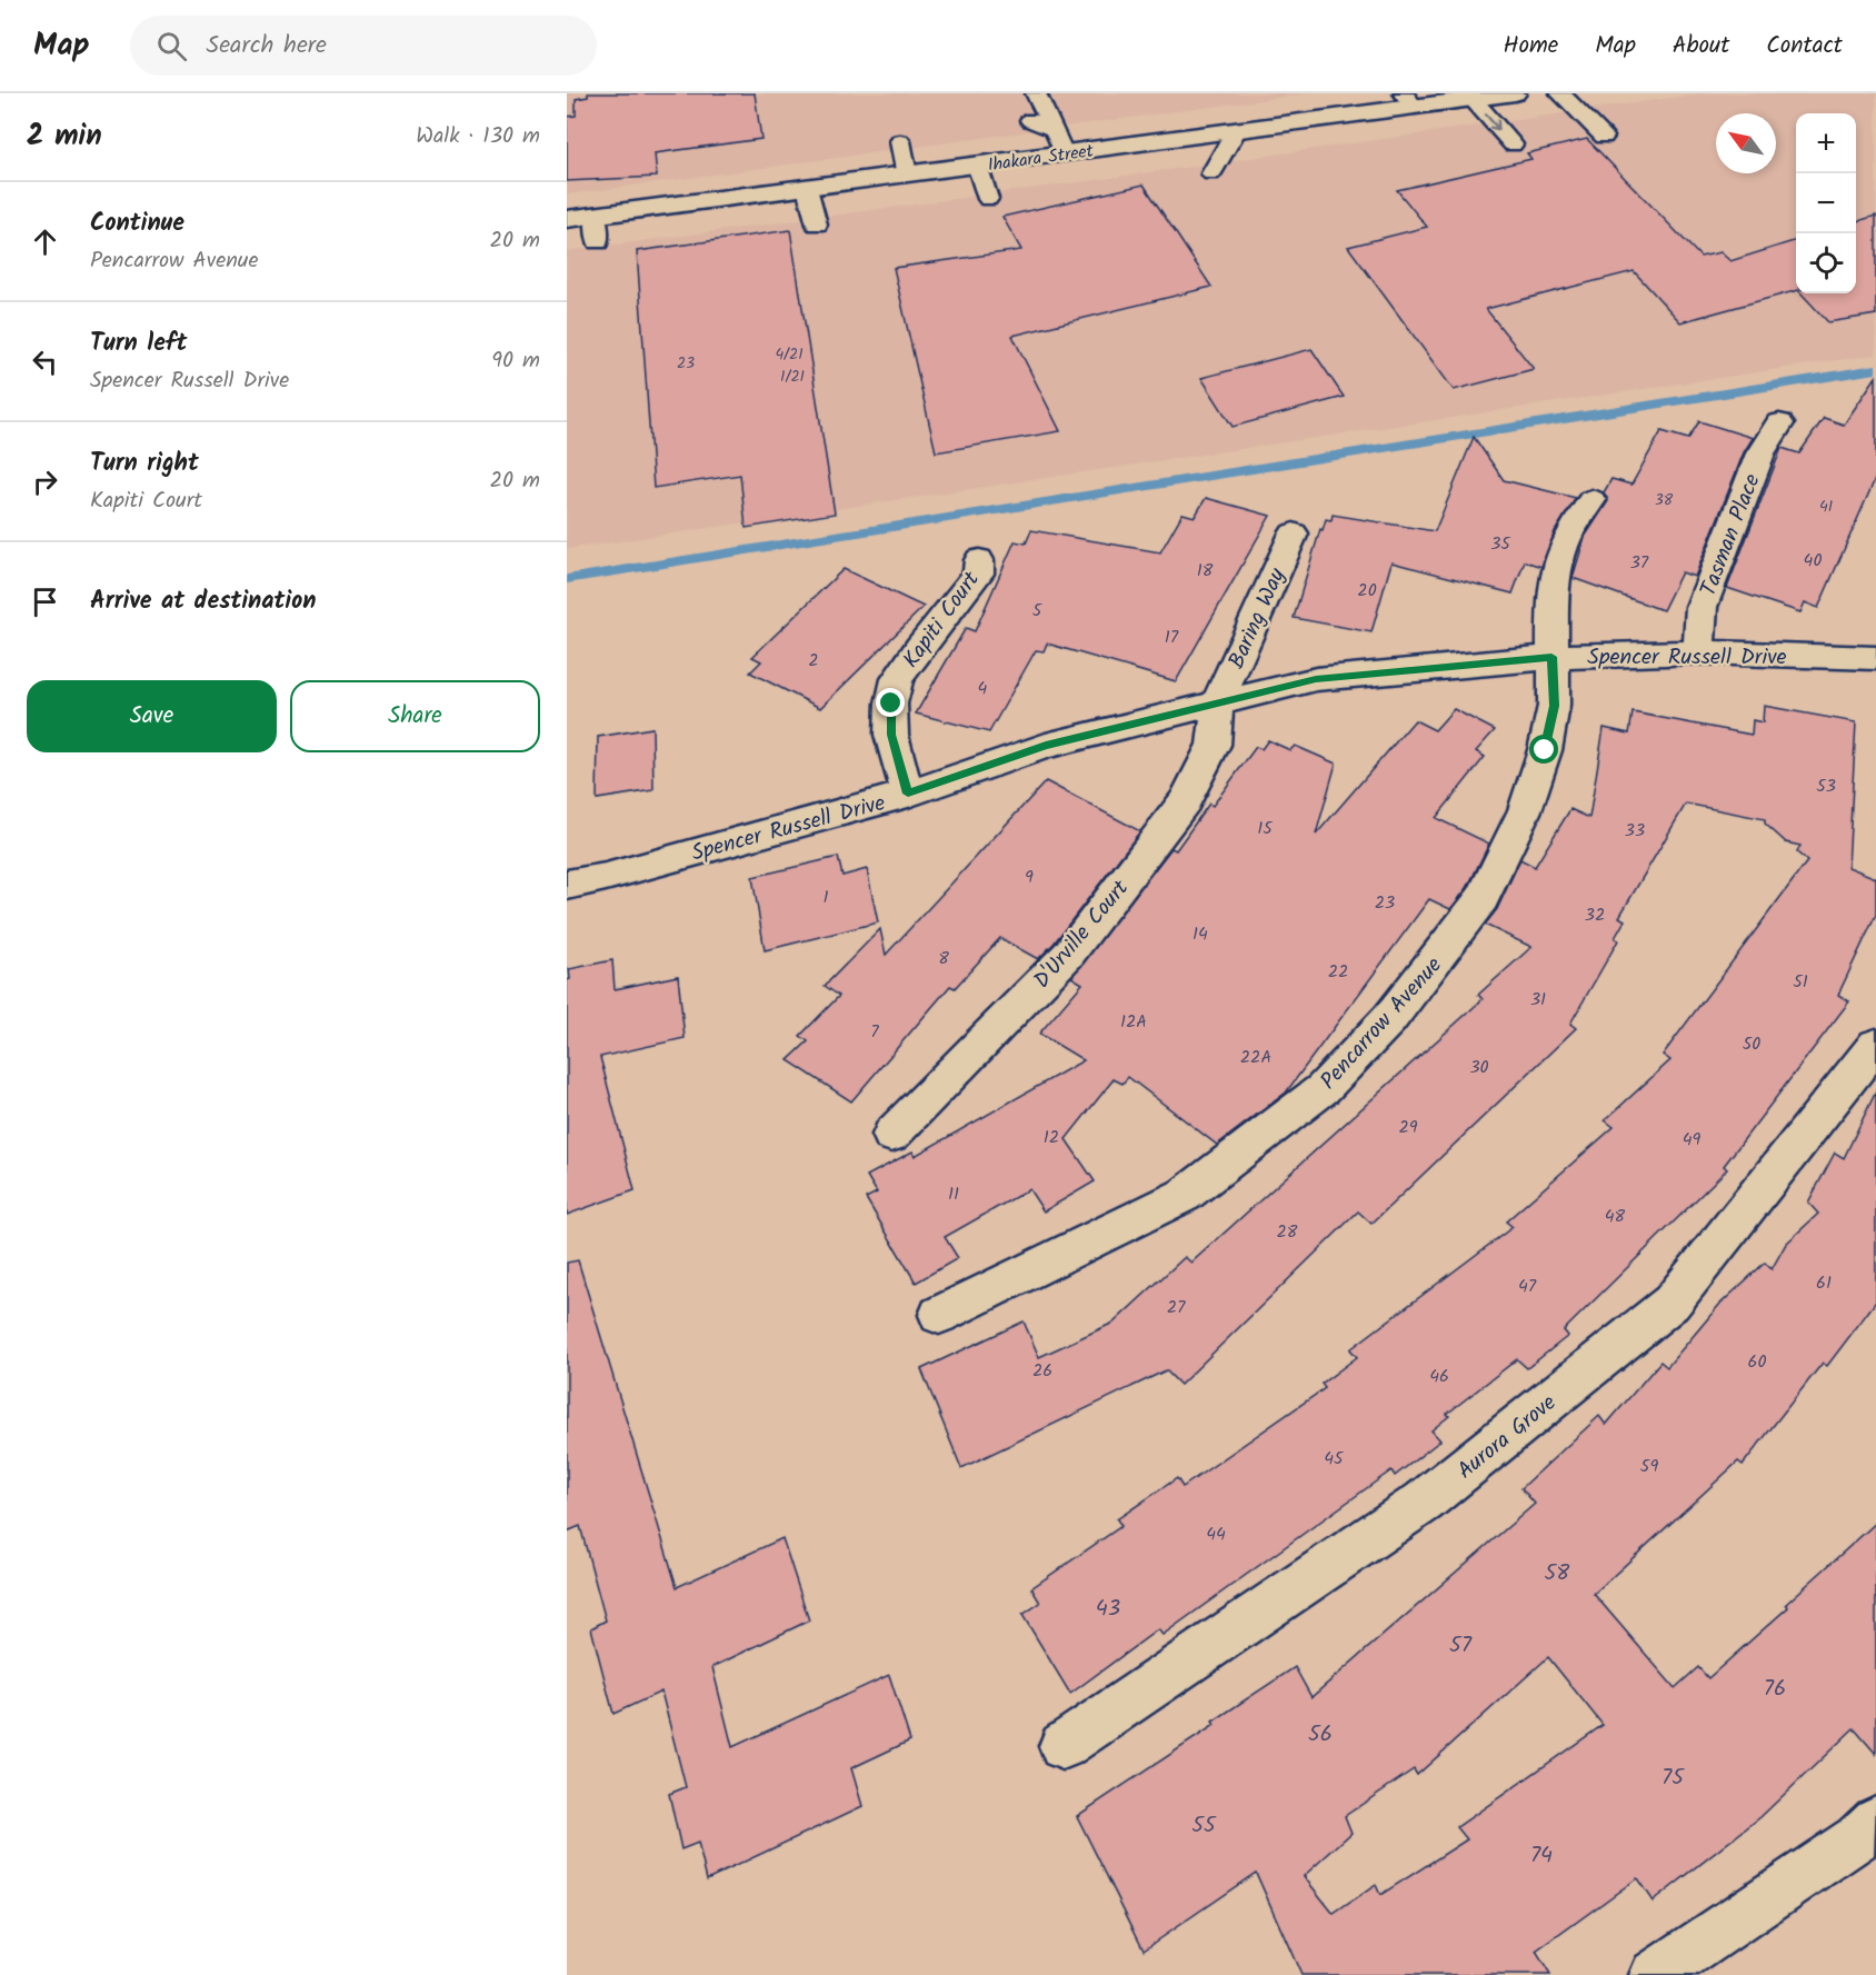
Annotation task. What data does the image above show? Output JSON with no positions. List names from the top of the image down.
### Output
{
  "streets": {
    "street": [
      "Ihakara Street",
      "Tasman Place",
      "Baring Way",
      "Kapiti Court",
      "Spencer Russell Drive",
      "D'Urville Court",
      "Pencarrow Avenue",
      "Aurora Grove"
    ]
  },
  "crossings": [
    ["Tasman Place", "Spencer Russell Drive"],
    ["Baring Way", "Spencer Russell Drive"],
    ["Baring Way", "D'Urville Court"],
    ["Kapiti Court", "Spencer Russell Drive"],
    ["Spencer Russell Drive", "D'Urville Court"],
    ["Spencer Russell Drive", "Pencarrow Avenue"]
  ],
  "house_numbers": [
    "4/21",
    "23",
    "1/21",
    "38",
    "41",
    "35",
    "40",
    "37",
    "18",
    "20",
    "5",
    "17",
    "2",
    "4",
    "53",
    "15",
    "33",
    "9",
    "1",
    "23",
    "32",
    "14",
    "8",
    "22",
    "51",
    "31",
    "12A",
    "7",
    "50",
    "22A",
    "30",
    "29",
    "12",
    "49",
    "11",
    "48",
    "28",
    "61",
    "47",
    "27",
    "60",
    "26",
    "46",
    "45",
    "59",
    "44",
    "58",
    "43",
    "57",
    "76",
    "56",
    "75",
    "55",
    "74"
  ],
  "north": "top left",
  "page": {
    "header": "Map",
    "search": "Search here",
    "nav": [
      "Home",
      "Map",
      "About",
      "Contact"
    ],
    "heading": ["2 min", "Walk · 130 m"],
    "map_buttons": ["+", "−"],
    "list": [
      ["Continue", "Pencarrow Avenue", "20 m"],
      ["Turn left", "Spencer Russell Drive", "90 m"],
      ["Turn right", "Kapiti Court", "20 m"],
      "Arrive at destination"
    ],
    "buttons": ["Save", "Share"]
  }
}
